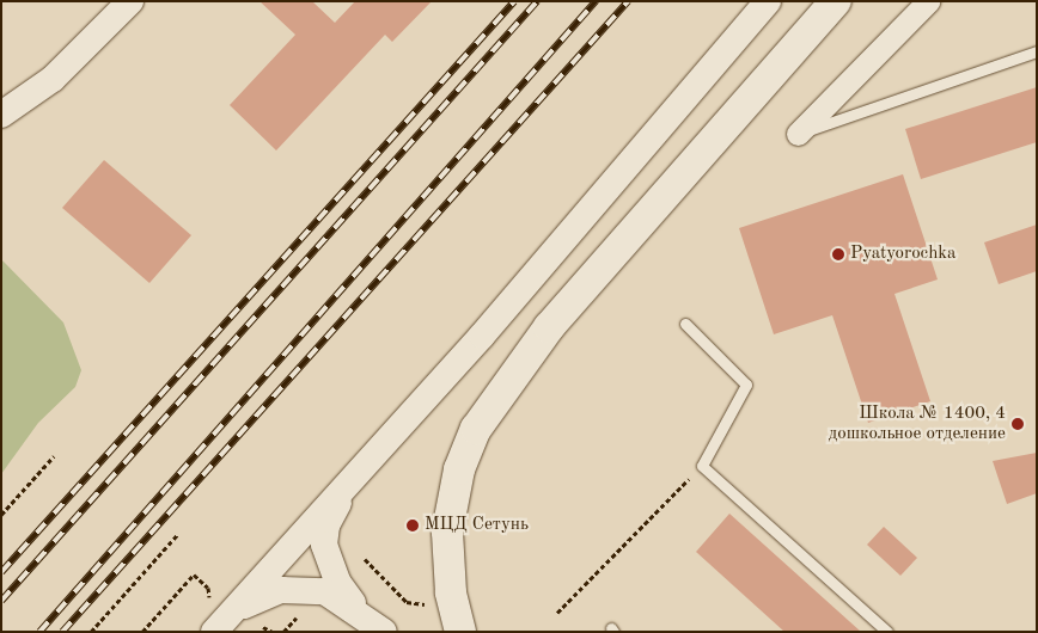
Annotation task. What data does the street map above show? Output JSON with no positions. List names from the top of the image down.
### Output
{
  "places": ["Pyatyorochka", "Школа № 1400, 4 дошкольное отделение", "МЦД Сетунь"]
}
